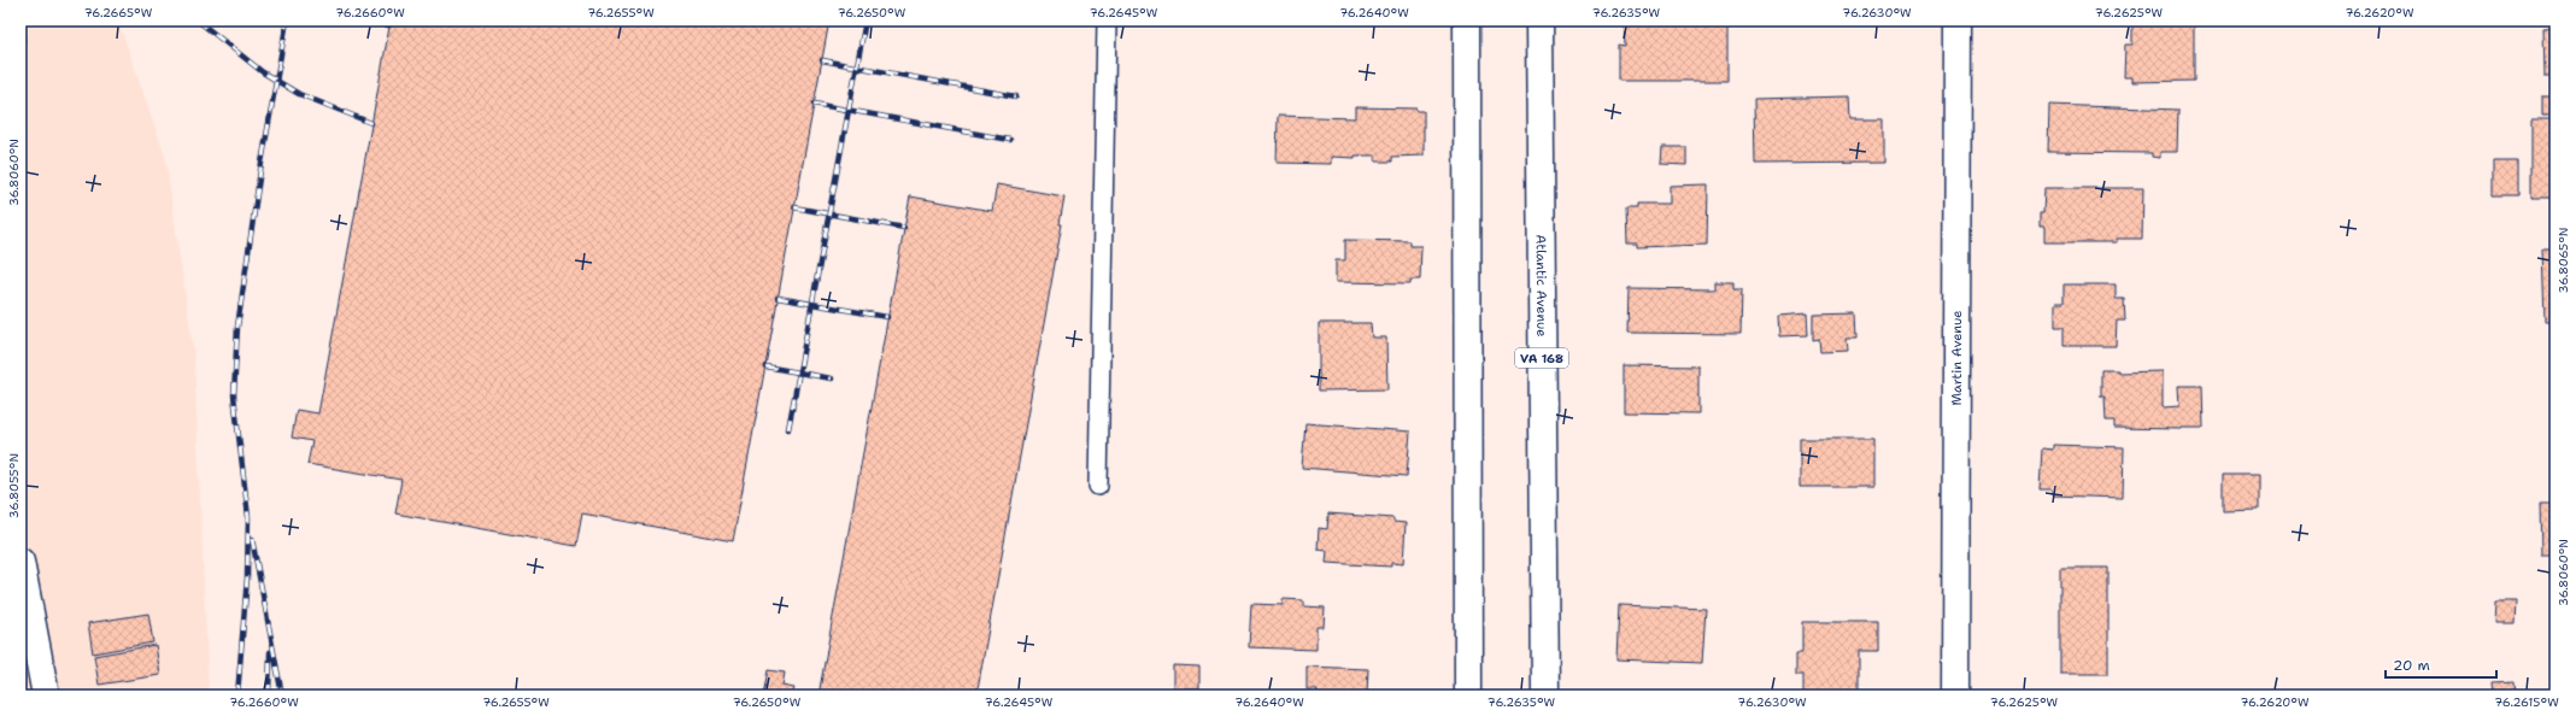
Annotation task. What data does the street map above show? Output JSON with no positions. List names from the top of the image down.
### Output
{
  "streets": {
    "main road": ["Atlantic Avenue", "VA 168", "Martin Avenue"]
  },
  "scale_bar": "20 m",
  "coordinates": [
    "76.2665°W",
    "76.2660°W",
    "76.2655°W",
    "76.2650°W",
    "76.2645°W",
    "76.2640°W",
    "76.2635°W",
    "76.2630°W",
    "76.2625°W",
    "76.2620°W",
    "36.8060°N",
    "36.8065°N",
    "36.8055°N",
    "76.2615°W"
  ]
}
